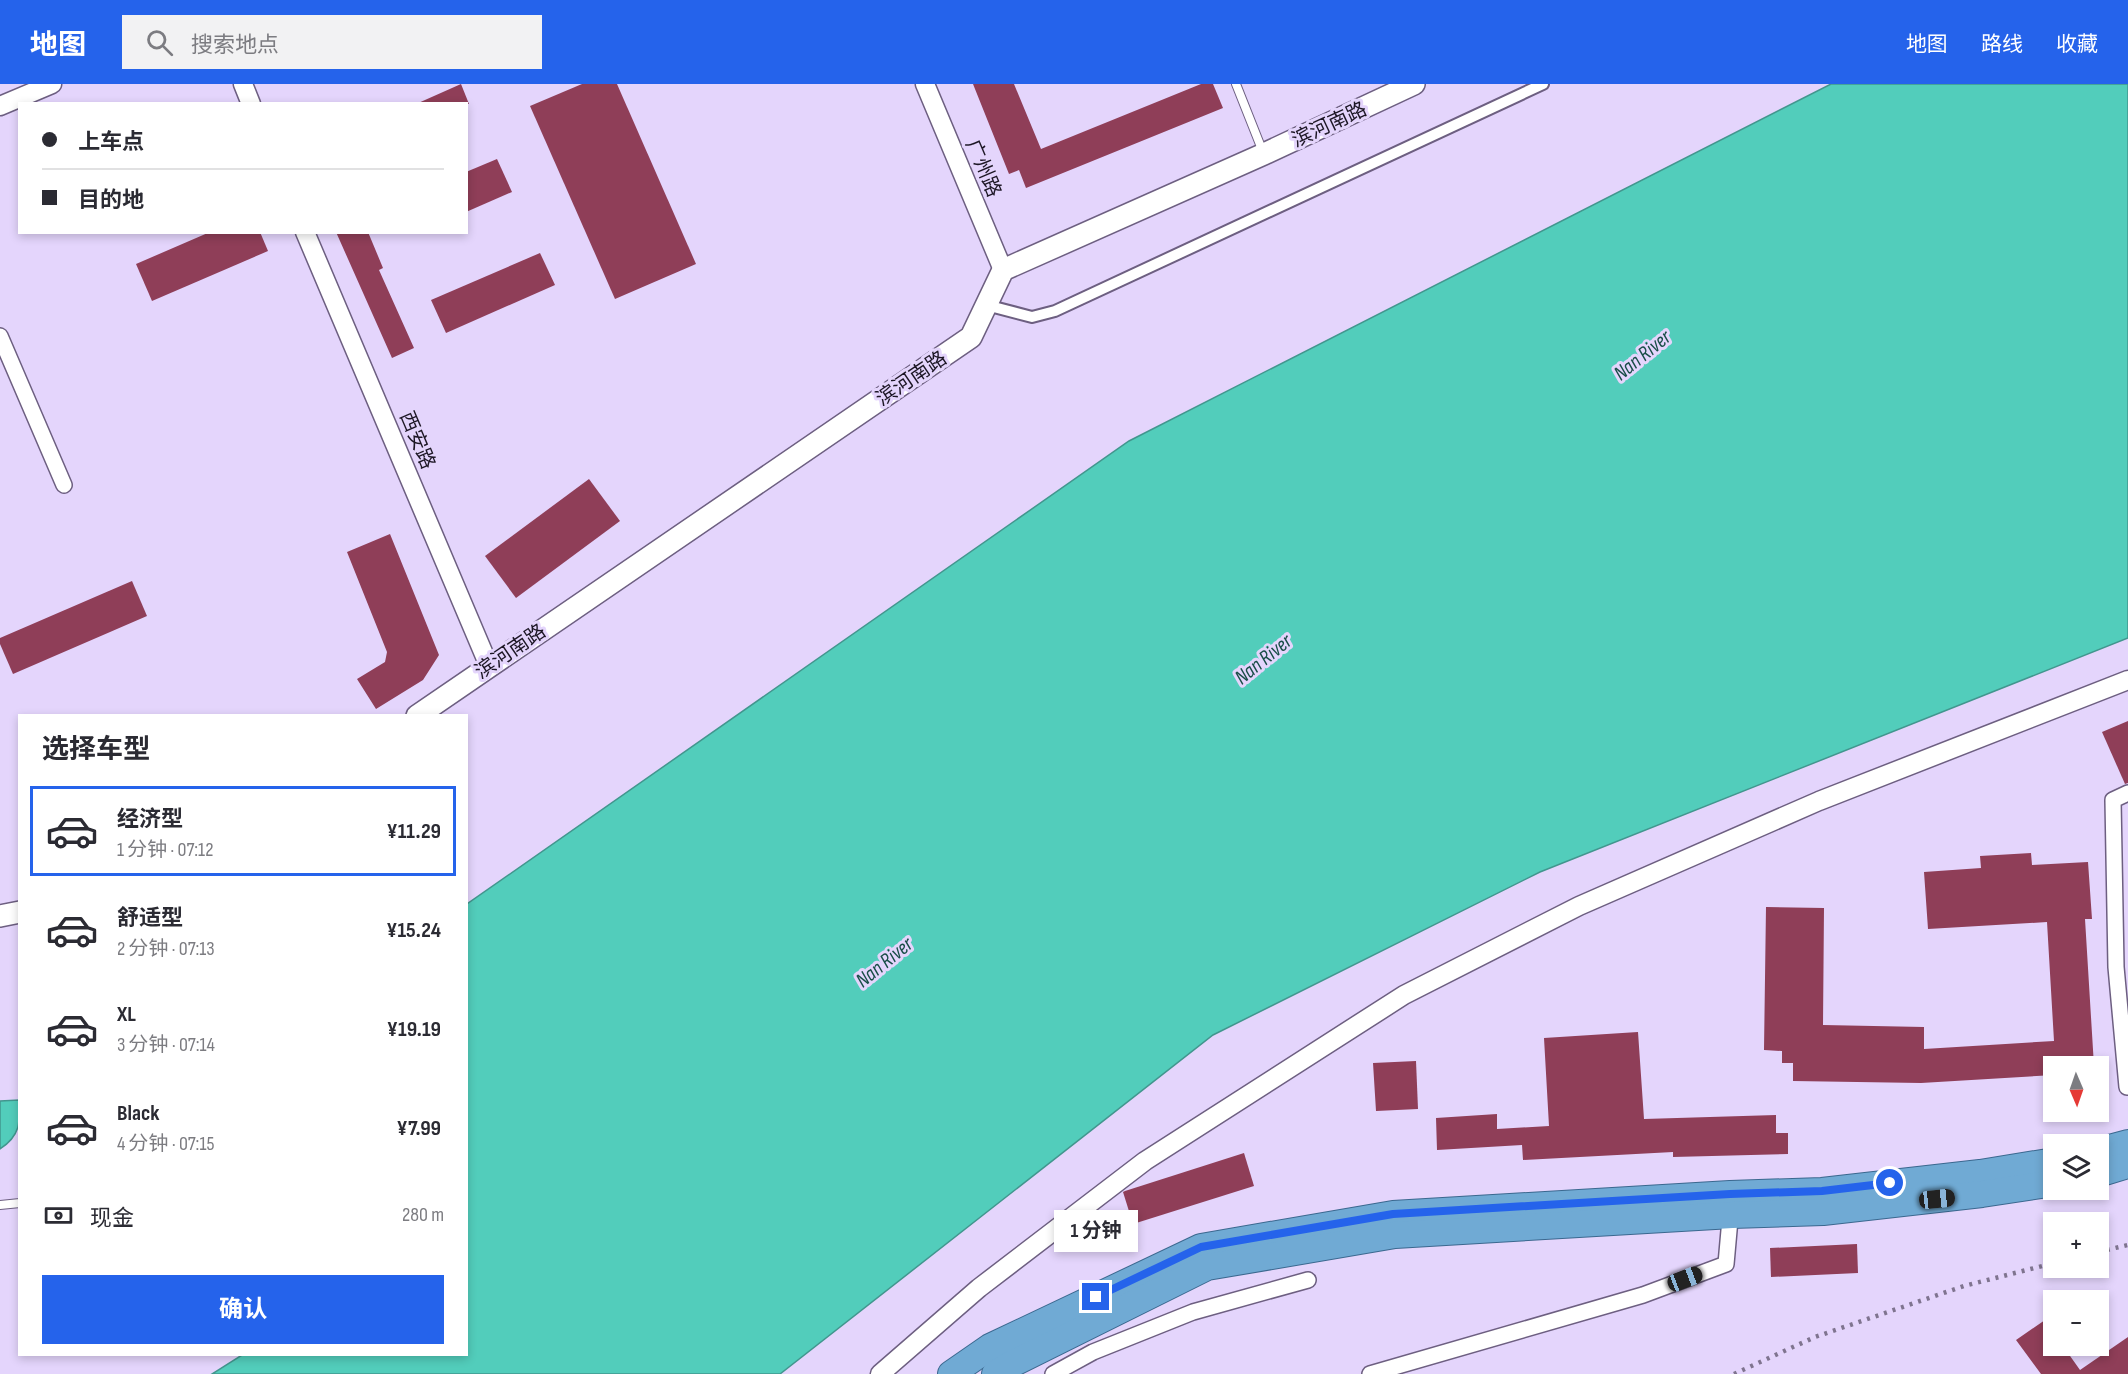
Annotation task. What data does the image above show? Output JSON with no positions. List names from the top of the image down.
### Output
{
  "streets": {
    "main road": ["滨河南路"],
    "street": ["广州路", "西安路"]
  },
  "crossings": [
    ["滨河南路", "广州路"],
    ["滨河南路", "西安路"]
  ],
  "water": ["Nan River"],
  "north": "bottom",
  "page": {
    "header": "地图",
    "search": "搜索地点",
    "nav": ["地图", "路线", "收藏"],
    "banner": ["上车点", "目的地"],
    "heading": "选择车型",
    "list": [
      {
        "name": "经济型",
        "note": "1 分钟 · 07:12",
        "value": "¥11.29"
      },
      {
        "name": "舒适型",
        "note": "2 分钟 · 07:13",
        "value": "¥15.24"
      },
      {
        "name": "XL",
        "note": "3 分钟 · 07:14",
        "value": "¥19.19"
      },
      {
        "name": "Black",
        "note": "4 分钟 · 07:15",
        "value": "¥7.99"
      }
    ],
    "map_buttons": ["+", "−"],
    "pay": ["现金", "280 m"],
    "bubble": "1 分钟",
    "buttons": "确认"
  }
}
